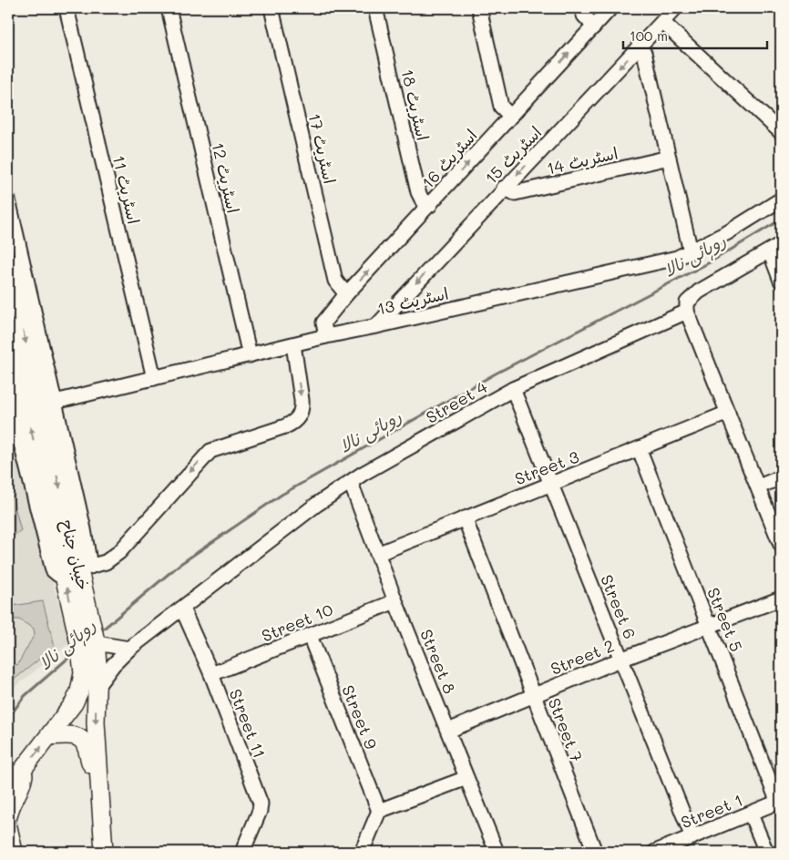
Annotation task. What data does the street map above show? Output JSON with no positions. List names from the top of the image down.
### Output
{
  "streets": {
    "main road": ["خیبان جناح"],
    "street": [
      "اسٹریٹ 18",
      "اسٹریٹ 17",
      "اسٹریٹ 15",
      "اسٹریٹ 16",
      "اسٹریٹ 14",
      "اسٹریٹ 12",
      "اسٹریٹ 11",
      "اسٹریٹ 13",
      "Street 4",
      "Street 3",
      "Street 6",
      "Street 5",
      "Street 10",
      "Street 2",
      "Street 8",
      "Street 9",
      "Street 11",
      "Street 7",
      "Street 1"
    ]
  },
  "crossings": [
    ["اسٹریٹ 18", "اسٹریٹ 16"],
    ["اسٹریٹ 17", "اسٹریٹ 16"],
    ["اسٹریٹ 15", "اسٹریٹ 14"],
    ["اسٹریٹ 15", "اسٹریٹ 13"],
    ["اسٹریٹ 16", "اسٹریٹ 13"],
    ["اسٹریٹ 12", "اسٹریٹ 13"],
    ["اسٹریٹ 11", "اسٹریٹ 13"],
    ["اسٹریٹ 13", "خیبان جناح"],
    ["Street 4", "خیبان جناح"],
    ["Street 4", "Street 6"],
    ["Street 4", "Street 8"],
    ["Street 4", "Street 11"],
    ["Street 3", "Street 6"],
    ["Street 3", "Street 5"],
    ["Street 3", "Street 8"],
    ["Street 3", "Street 7"],
    ["Street 6", "Street 2"],
    ["Street 6", "Street 1"],
    ["Street 5", "Street 2"],
    ["Street 5", "Street 1"],
    ["Street 10", "Street 8"],
    ["Street 10", "Street 9"],
    ["Street 10", "Street 11"],
    ["Street 2", "Street 8"],
    ["Street 2", "Street 7"]
  ],
  "one_way": ["اسٹریٹ 15", "اسٹریٹ 16"],
  "water": ["روہائی نالا"],
  "scale_bar": "100 m"
}
